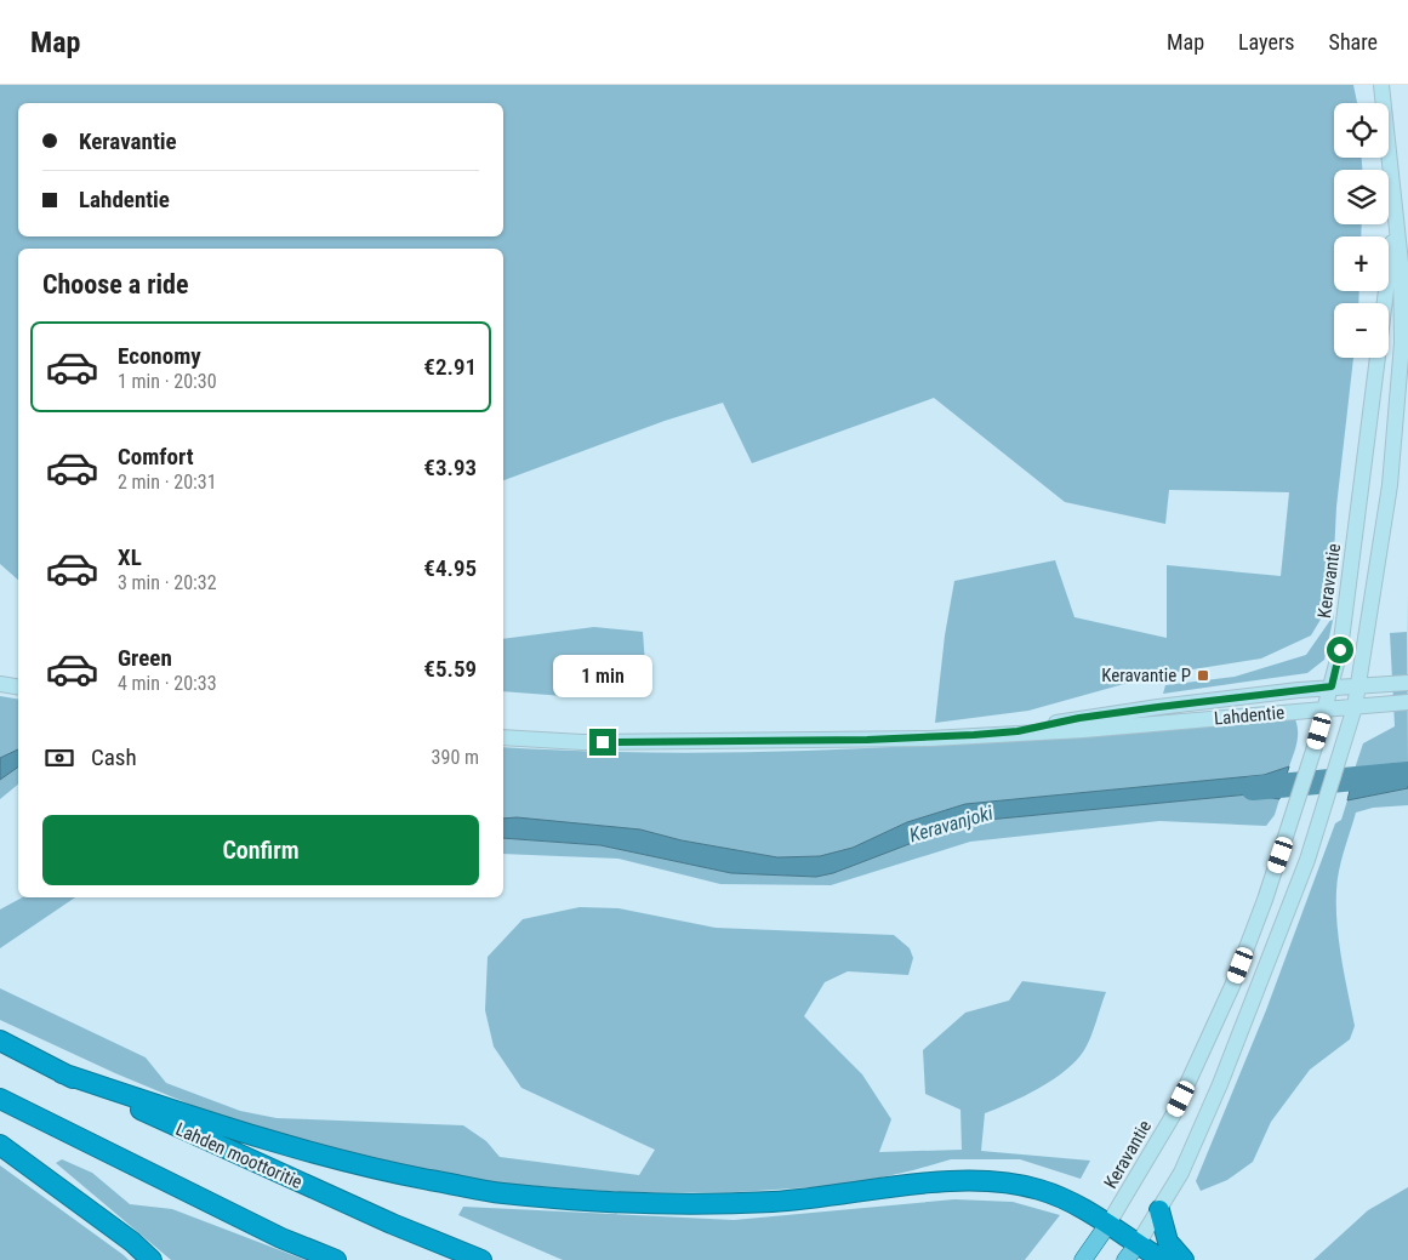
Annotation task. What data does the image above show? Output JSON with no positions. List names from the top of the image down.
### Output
{
  "streets": {
    "highway": ["Lahden moottoritie"],
    "main road": ["Keravantie", "Lahdentie"]
  },
  "crossings": [
    ["Keravantie", "Lahdentie"]
  ],
  "water": ["Keravanjoki"],
  "places": {
    "transit": ["Keravantie P"]
  },
  "page": {
    "header": "Map",
    "nav": ["Map", "Layers", "Share"],
    "map_buttons": ["+", "−"],
    "banner": ["Keravantie", "Lahdentie"],
    "heading": "Choose a ride",
    "list": [
      {
        "name": "Economy",
        "note": "1 min · 20:30",
        "value": "€2.91"
      },
      {
        "name": "Comfort",
        "note": "2 min · 20:31",
        "value": "€3.93"
      },
      {
        "name": "XL",
        "note": "3 min · 20:32",
        "value": "€4.95"
      },
      {
        "name": "Green",
        "note": "4 min · 20:33",
        "value": "€5.59"
      }
    ],
    "bubble": "1 min",
    "pay": ["Cash", "390 m"],
    "buttons": "Confirm"
  }
}
